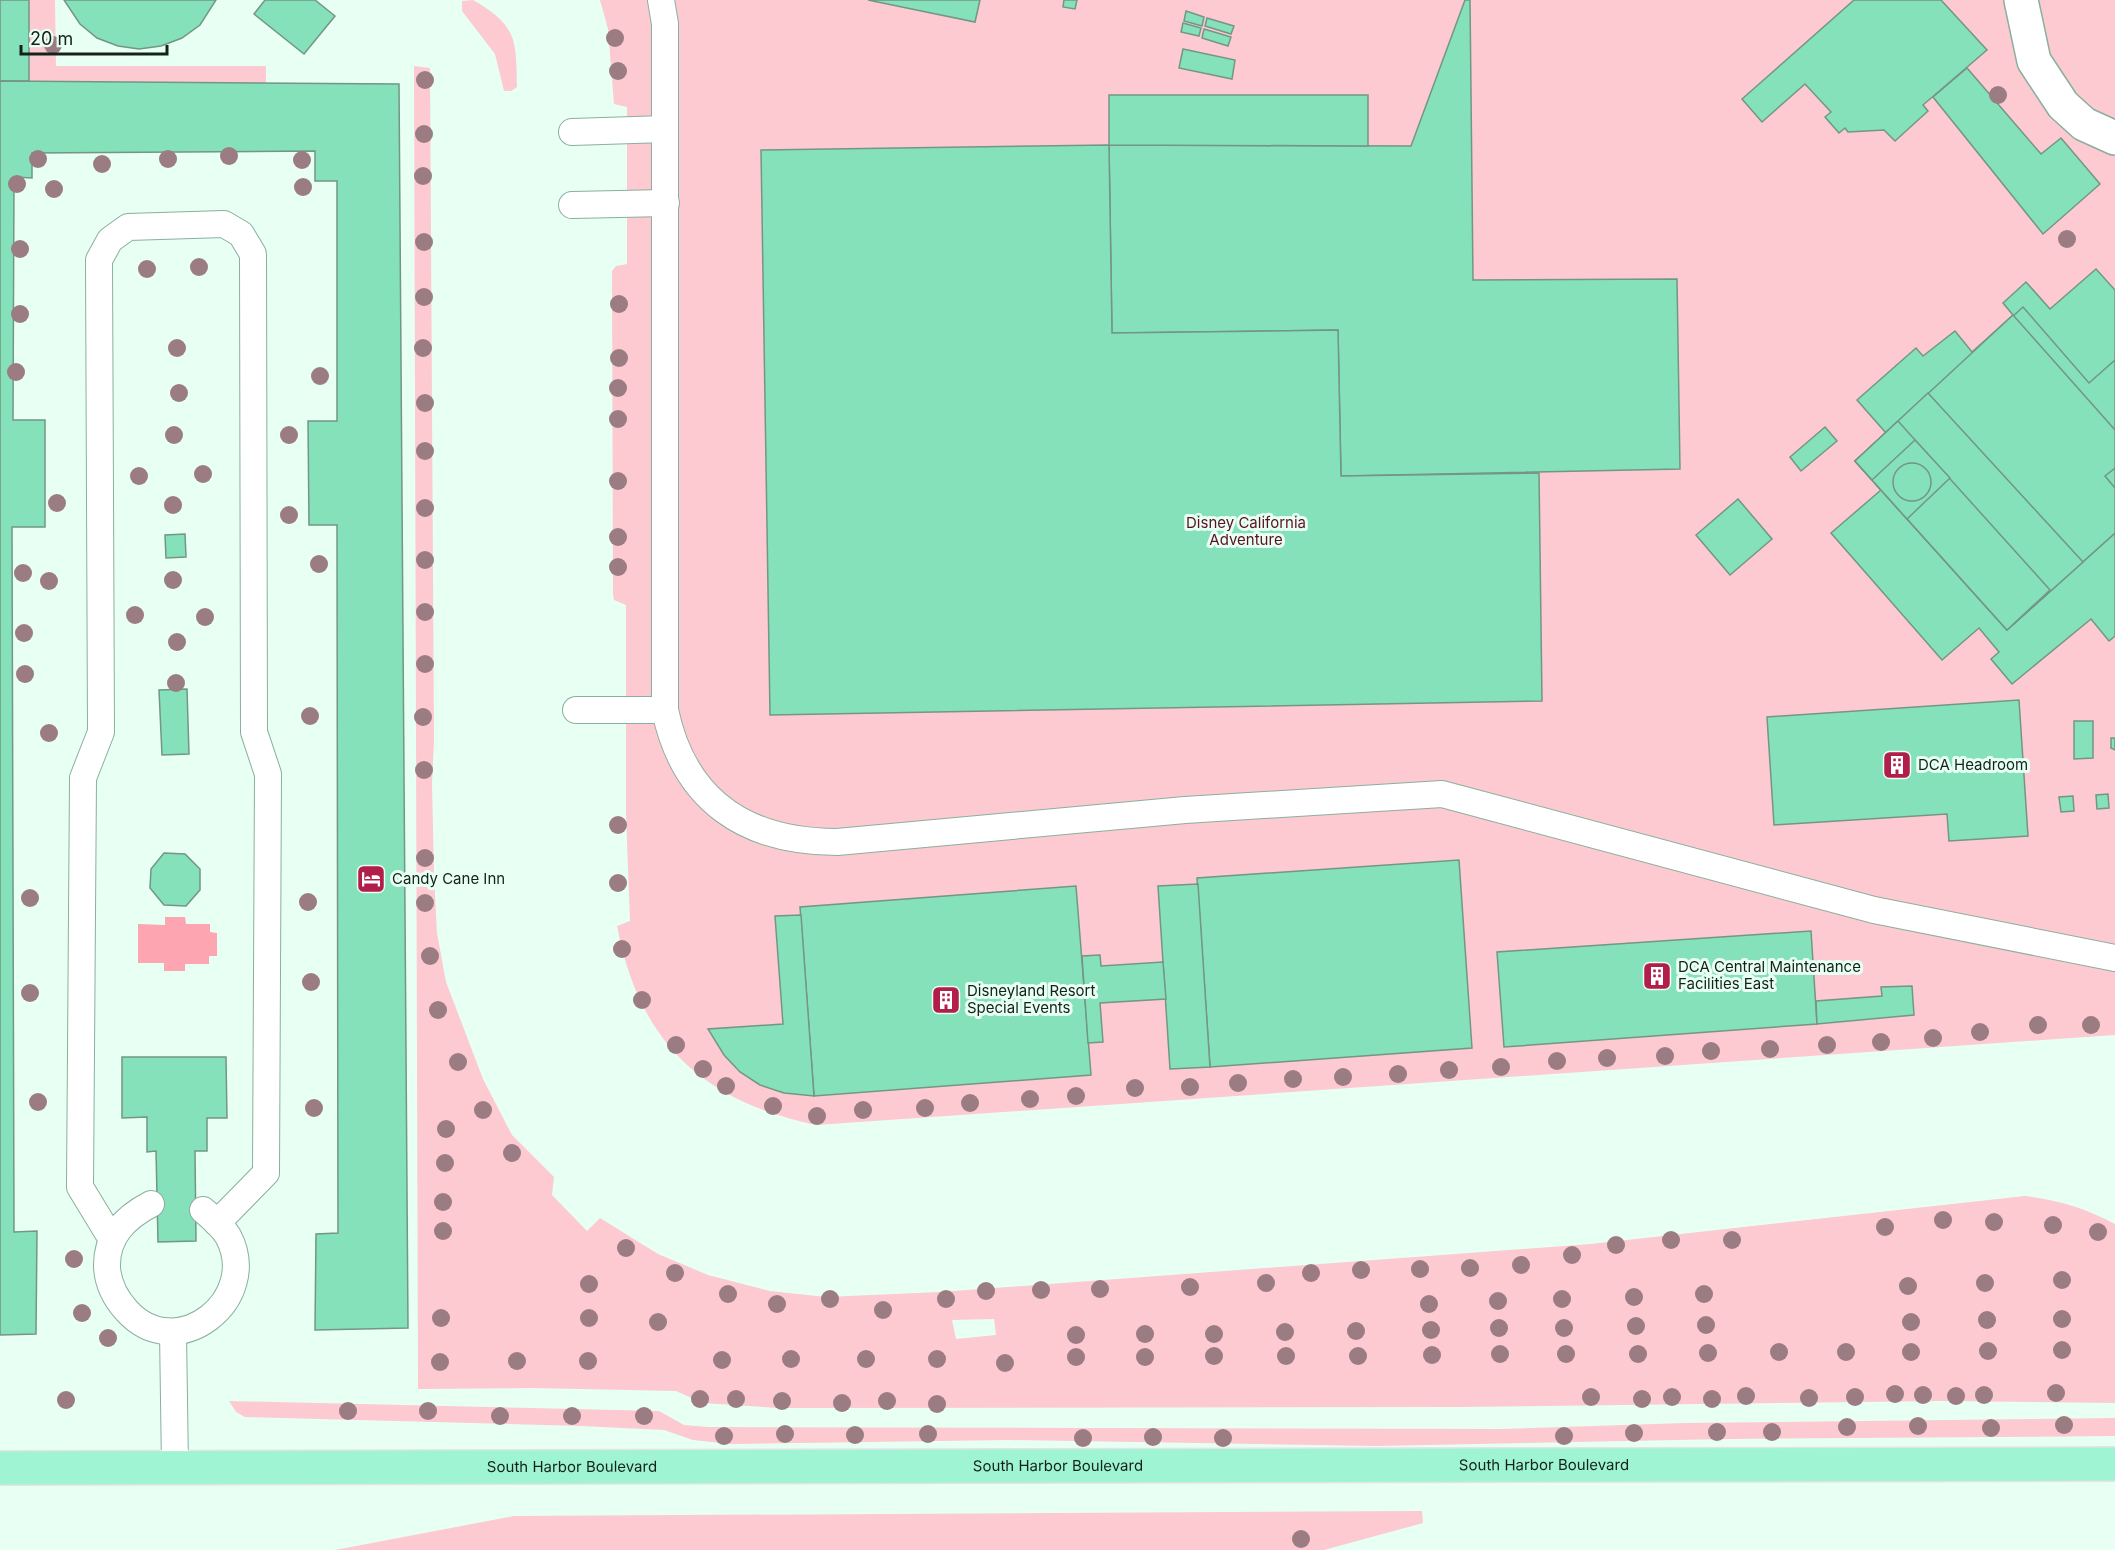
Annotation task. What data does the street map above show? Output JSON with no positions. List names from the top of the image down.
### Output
{
  "streets": {
    "main road": ["South Harbor Boulevard"]
  },
  "parks": ["Disney California Adventure"],
  "places": {
    "building": ["DCA Headroom", "DCA Central Maintenance Facilities East", "Disneyland Resort Special Events"],
    "hotel": ["Candy Cane Inn"]
  },
  "scale_bar": "20 m"
}
